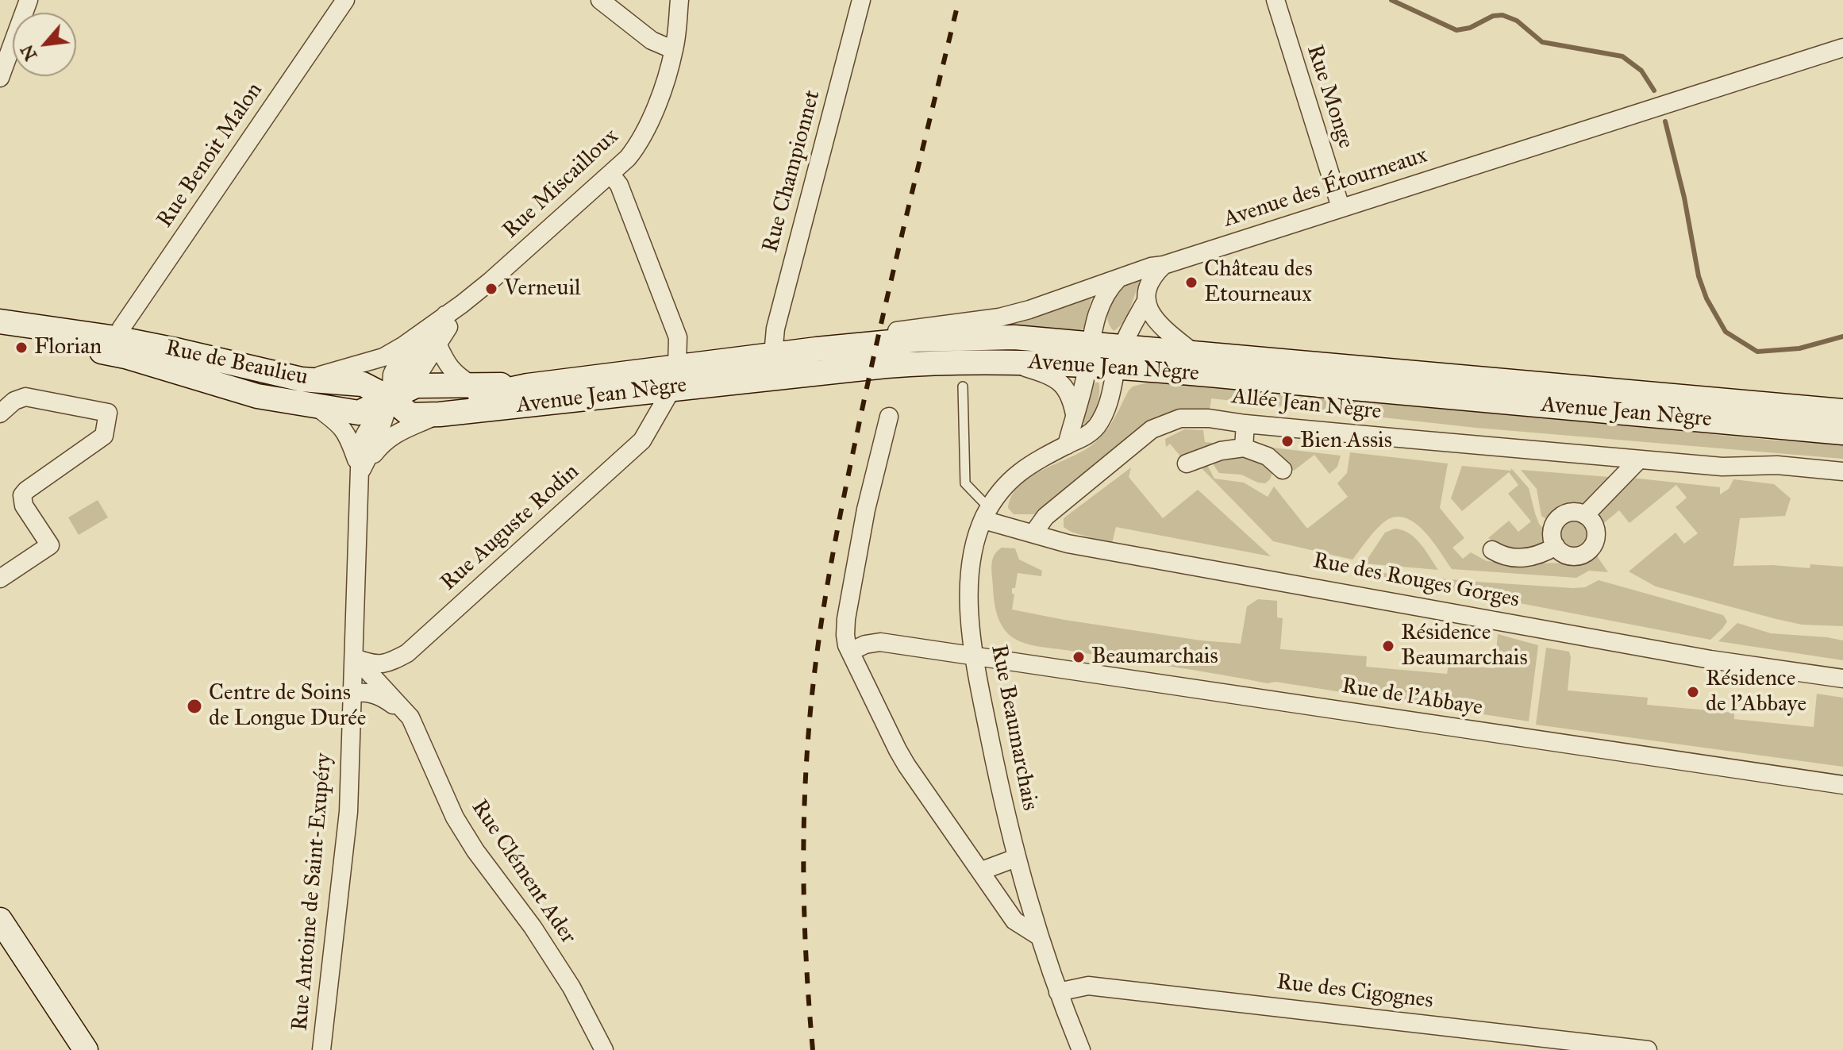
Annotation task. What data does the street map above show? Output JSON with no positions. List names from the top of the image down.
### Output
{
  "streets": {
    "main road": ["Rue de Beaulieu", "Avenue Jean Nègre"],
    "street": [
      "Rue Monge",
      "Rue Benoit Malon",
      "Rue Championnet",
      "Rue Miscailloux",
      "Avenue des Étourneaux",
      "Allée Jean Nègre",
      "Rue Auguste Rodin",
      "Rue des Rouges Gorges",
      "Rue de l'Abbaye",
      "Rue Beaumarchais",
      "Rue Clément Ader",
      "Rue Antoine de Saint-Exupéry",
      "Rue des Cigognes"
    ]
  },
  "crossings": [
    ["Rue Monge", "Avenue des Étourneaux"],
    ["Rue Benoit Malon", "Rue de Beaulieu"],
    ["Rue Championnet", "Avenue Jean Nègre"],
    ["Avenue des Étourneaux", "Avenue Jean Nègre"],
    ["Avenue des Étourneaux", "Rue Beaumarchais"],
    ["Rue de Beaulieu", "Avenue Jean Nègre"],
    ["Rue de Beaulieu", "Rue Antoine de Saint-Exupéry"],
    ["Avenue Jean Nègre", "Rue Auguste Rodin"],
    ["Avenue Jean Nègre", "Rue Beaumarchais"],
    ["Avenue Jean Nègre", "Rue Antoine de Saint-Exupéry"],
    ["Allée Jean Nègre", "Rue des Rouges Gorges"],
    ["Rue Auguste Rodin", "Rue Clément Ader"],
    ["Rue Auguste Rodin", "Rue Antoine de Saint-Exupéry"],
    ["Rue des Rouges Gorges", "Rue Beaumarchais"],
    ["Rue de l'Abbaye", "Rue Beaumarchais"],
    ["Rue Beaumarchais", "Rue des Cigognes"],
    ["Rue Clément Ader", "Rue Antoine de Saint-Exupéry"]
  ],
  "places": [
    "Château des Etourneaux",
    "Verneuil",
    "Florian",
    "Bien Assis",
    "Résidence Beaumarchais",
    "Beaumarchais",
    "Résidence de l'Abbaye",
    "Centre de Soins de Longue Durée"
  ],
  "north": "bottom left"
}
